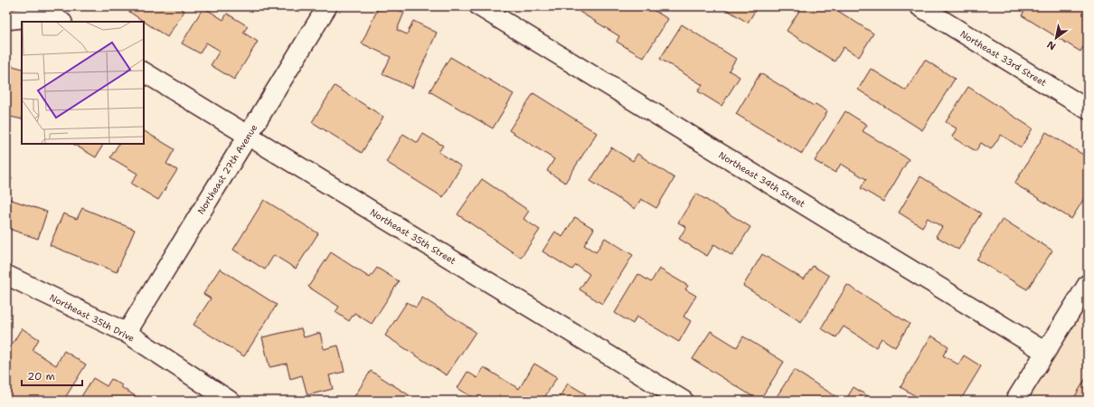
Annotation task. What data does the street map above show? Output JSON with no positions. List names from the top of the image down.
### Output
{
  "streets": {
    "street": [
      "Northeast 33rd Street",
      "Northeast 27th Avenue",
      "Northeast 34th Street",
      "Northeast 35th Street",
      "Northeast 35th Drive"
    ]
  },
  "crossings": [
    ["Northeast 27th Avenue", "Northeast 35th Street"],
    ["Northeast 27th Avenue", "Northeast 35th Drive"]
  ],
  "scale_bar": "20 m",
  "north": "bottom left"
}
